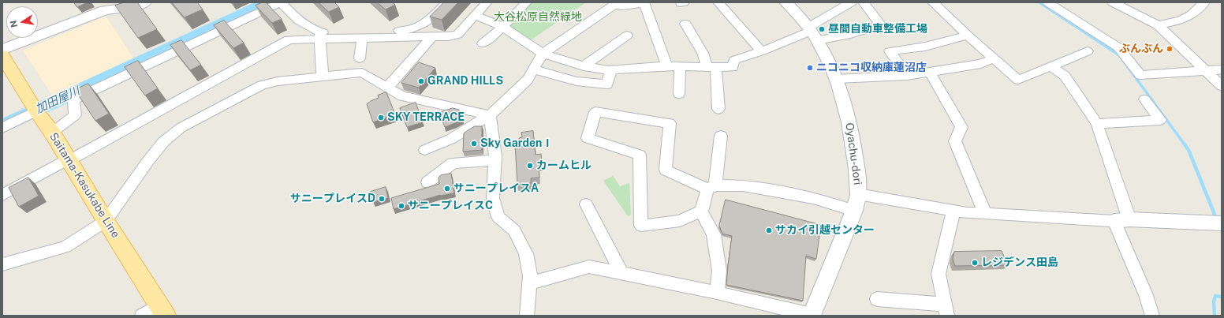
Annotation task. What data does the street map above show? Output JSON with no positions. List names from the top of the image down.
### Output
{
  "streets": {
    "main road": ["Saitama-Kasukabe Line"],
    "street": ["Oyachu-dori"]
  },
  "water": ["加田屋川"],
  "parks": ["大谷松原自然緑地"],
  "places": [
    "昼間自動車整備工場",
    "ぶんぶん",
    "ニコニコ収納庫蓮沼店",
    "GRAND HILLS",
    "SKY TERRACE",
    "Sky GardenⅠ",
    "カームヒル",
    "サニープレイスA",
    "サニープレイスD",
    "サニープレイスC",
    "サカイ引越センター",
    "レジデンス田島"
  ],
  "north": "left"
}
